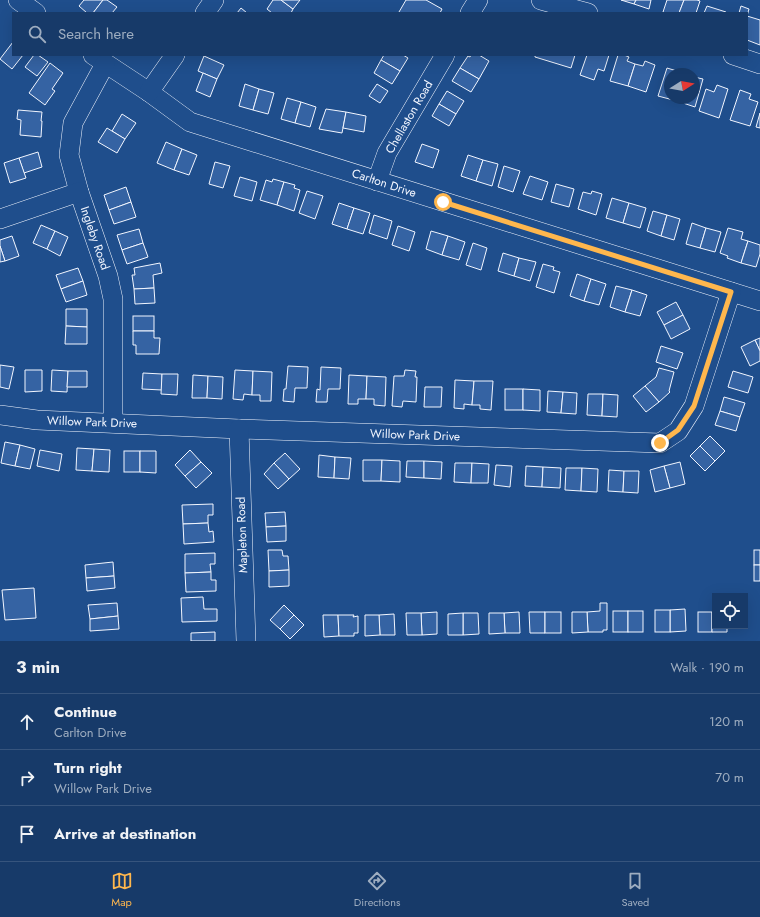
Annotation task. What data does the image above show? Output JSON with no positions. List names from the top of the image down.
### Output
{
  "streets": {
    "street": [
      "Chellaston Road",
      "Carlton Drive",
      "Ingleby Road",
      "Willow Park Drive",
      "Mapleton Road"
    ]
  },
  "crossings": [
    ["Chellaston Road", "Carlton Drive"],
    ["Carlton Drive", "Ingleby Road"],
    ["Carlton Drive", "Willow Park Drive"],
    ["Ingleby Road", "Willow Park Drive"],
    ["Willow Park Drive", "Mapleton Road"]
  ],
  "north": "right",
  "page": {
    "search": "Search here",
    "heading": ["3 min", "Walk · 190 m"],
    "list": [
      ["Continue", "Carlton Drive", "120 m"],
      ["Turn right", "Willow Park Drive", "70 m"],
      "Arrive at destination"
    ],
    "nav": ["Map", "Directions", "Saved"]
  }
}
